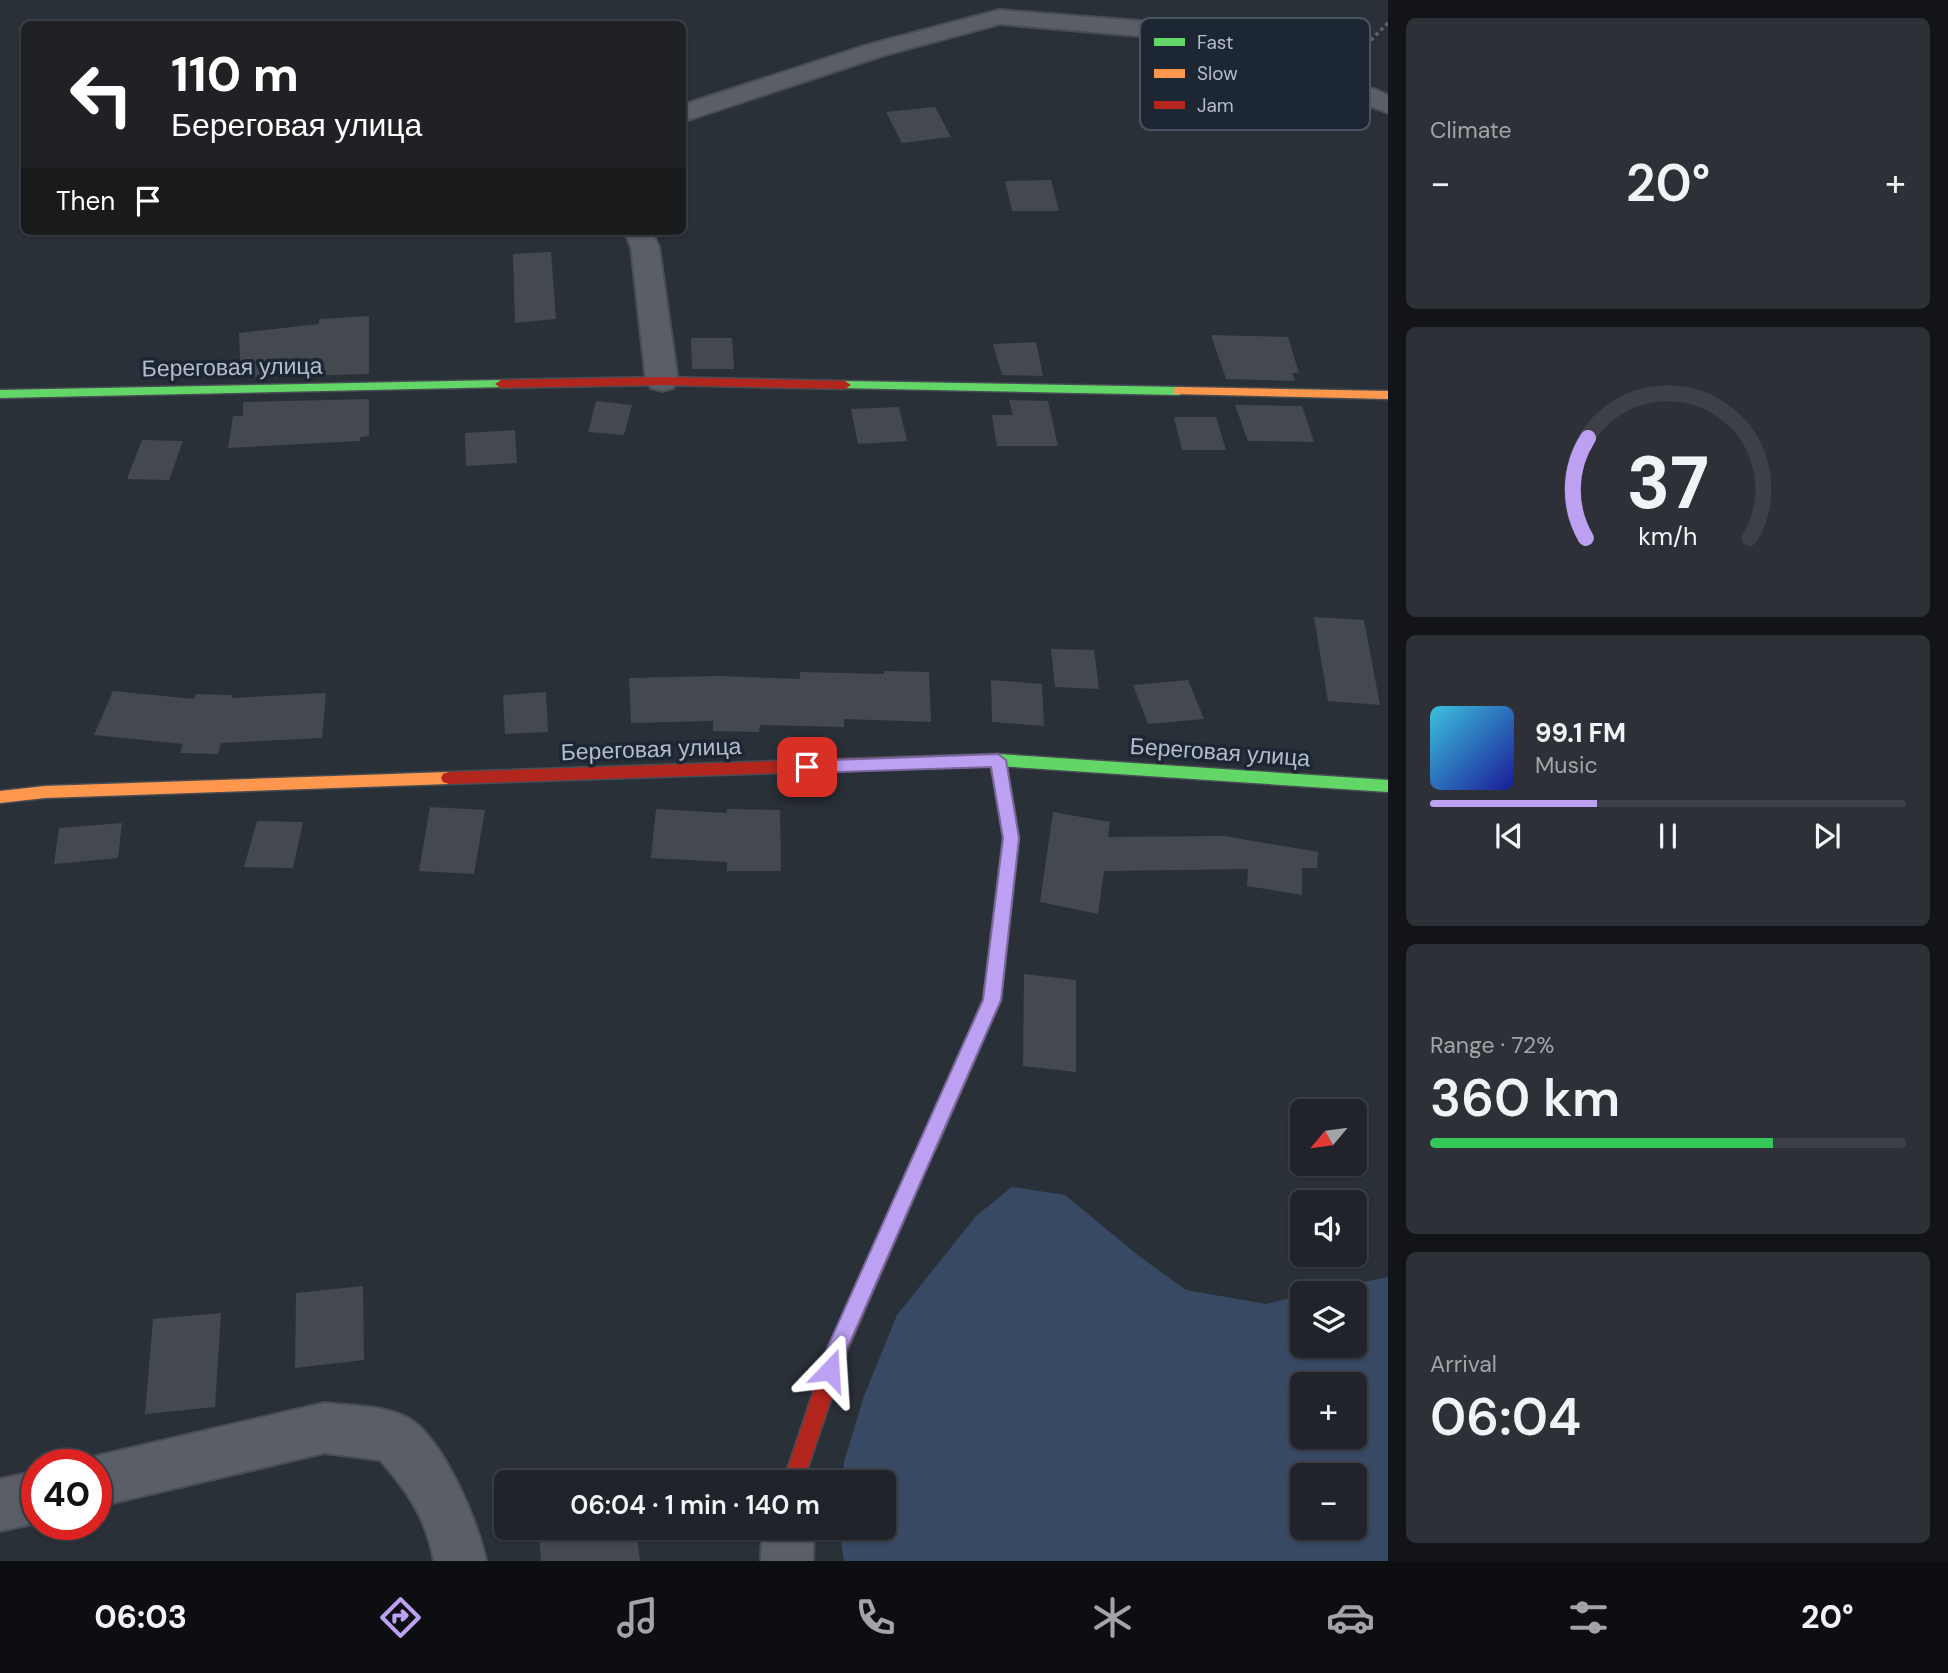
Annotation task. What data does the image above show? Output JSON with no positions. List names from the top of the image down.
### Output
{
  "streets": {
    "street": ["Береговая улица"]
  },
  "legend": ["Fast", "Slow", "Jam"],
  "north": "bottom left",
  "page": {
    "tile": [
      "Climate",
      ["Range · 72%", "360 km"],
      ["Arrival", "06:04"]
    ],
    "turn": ["110 m", "Береговая улица"],
    "heat": ["−", "20°", "+"],
    "then": "Then",
    "song": ["99.1 FM", "Music"],
    "map_buttons": ["+", "−"],
    "limit": "40",
    "trip": "06:04 · 1 min · 140 m",
    "tabs": ["06:03", "20°"],
    "gauge": ["37", "km/h"]
  }
}
